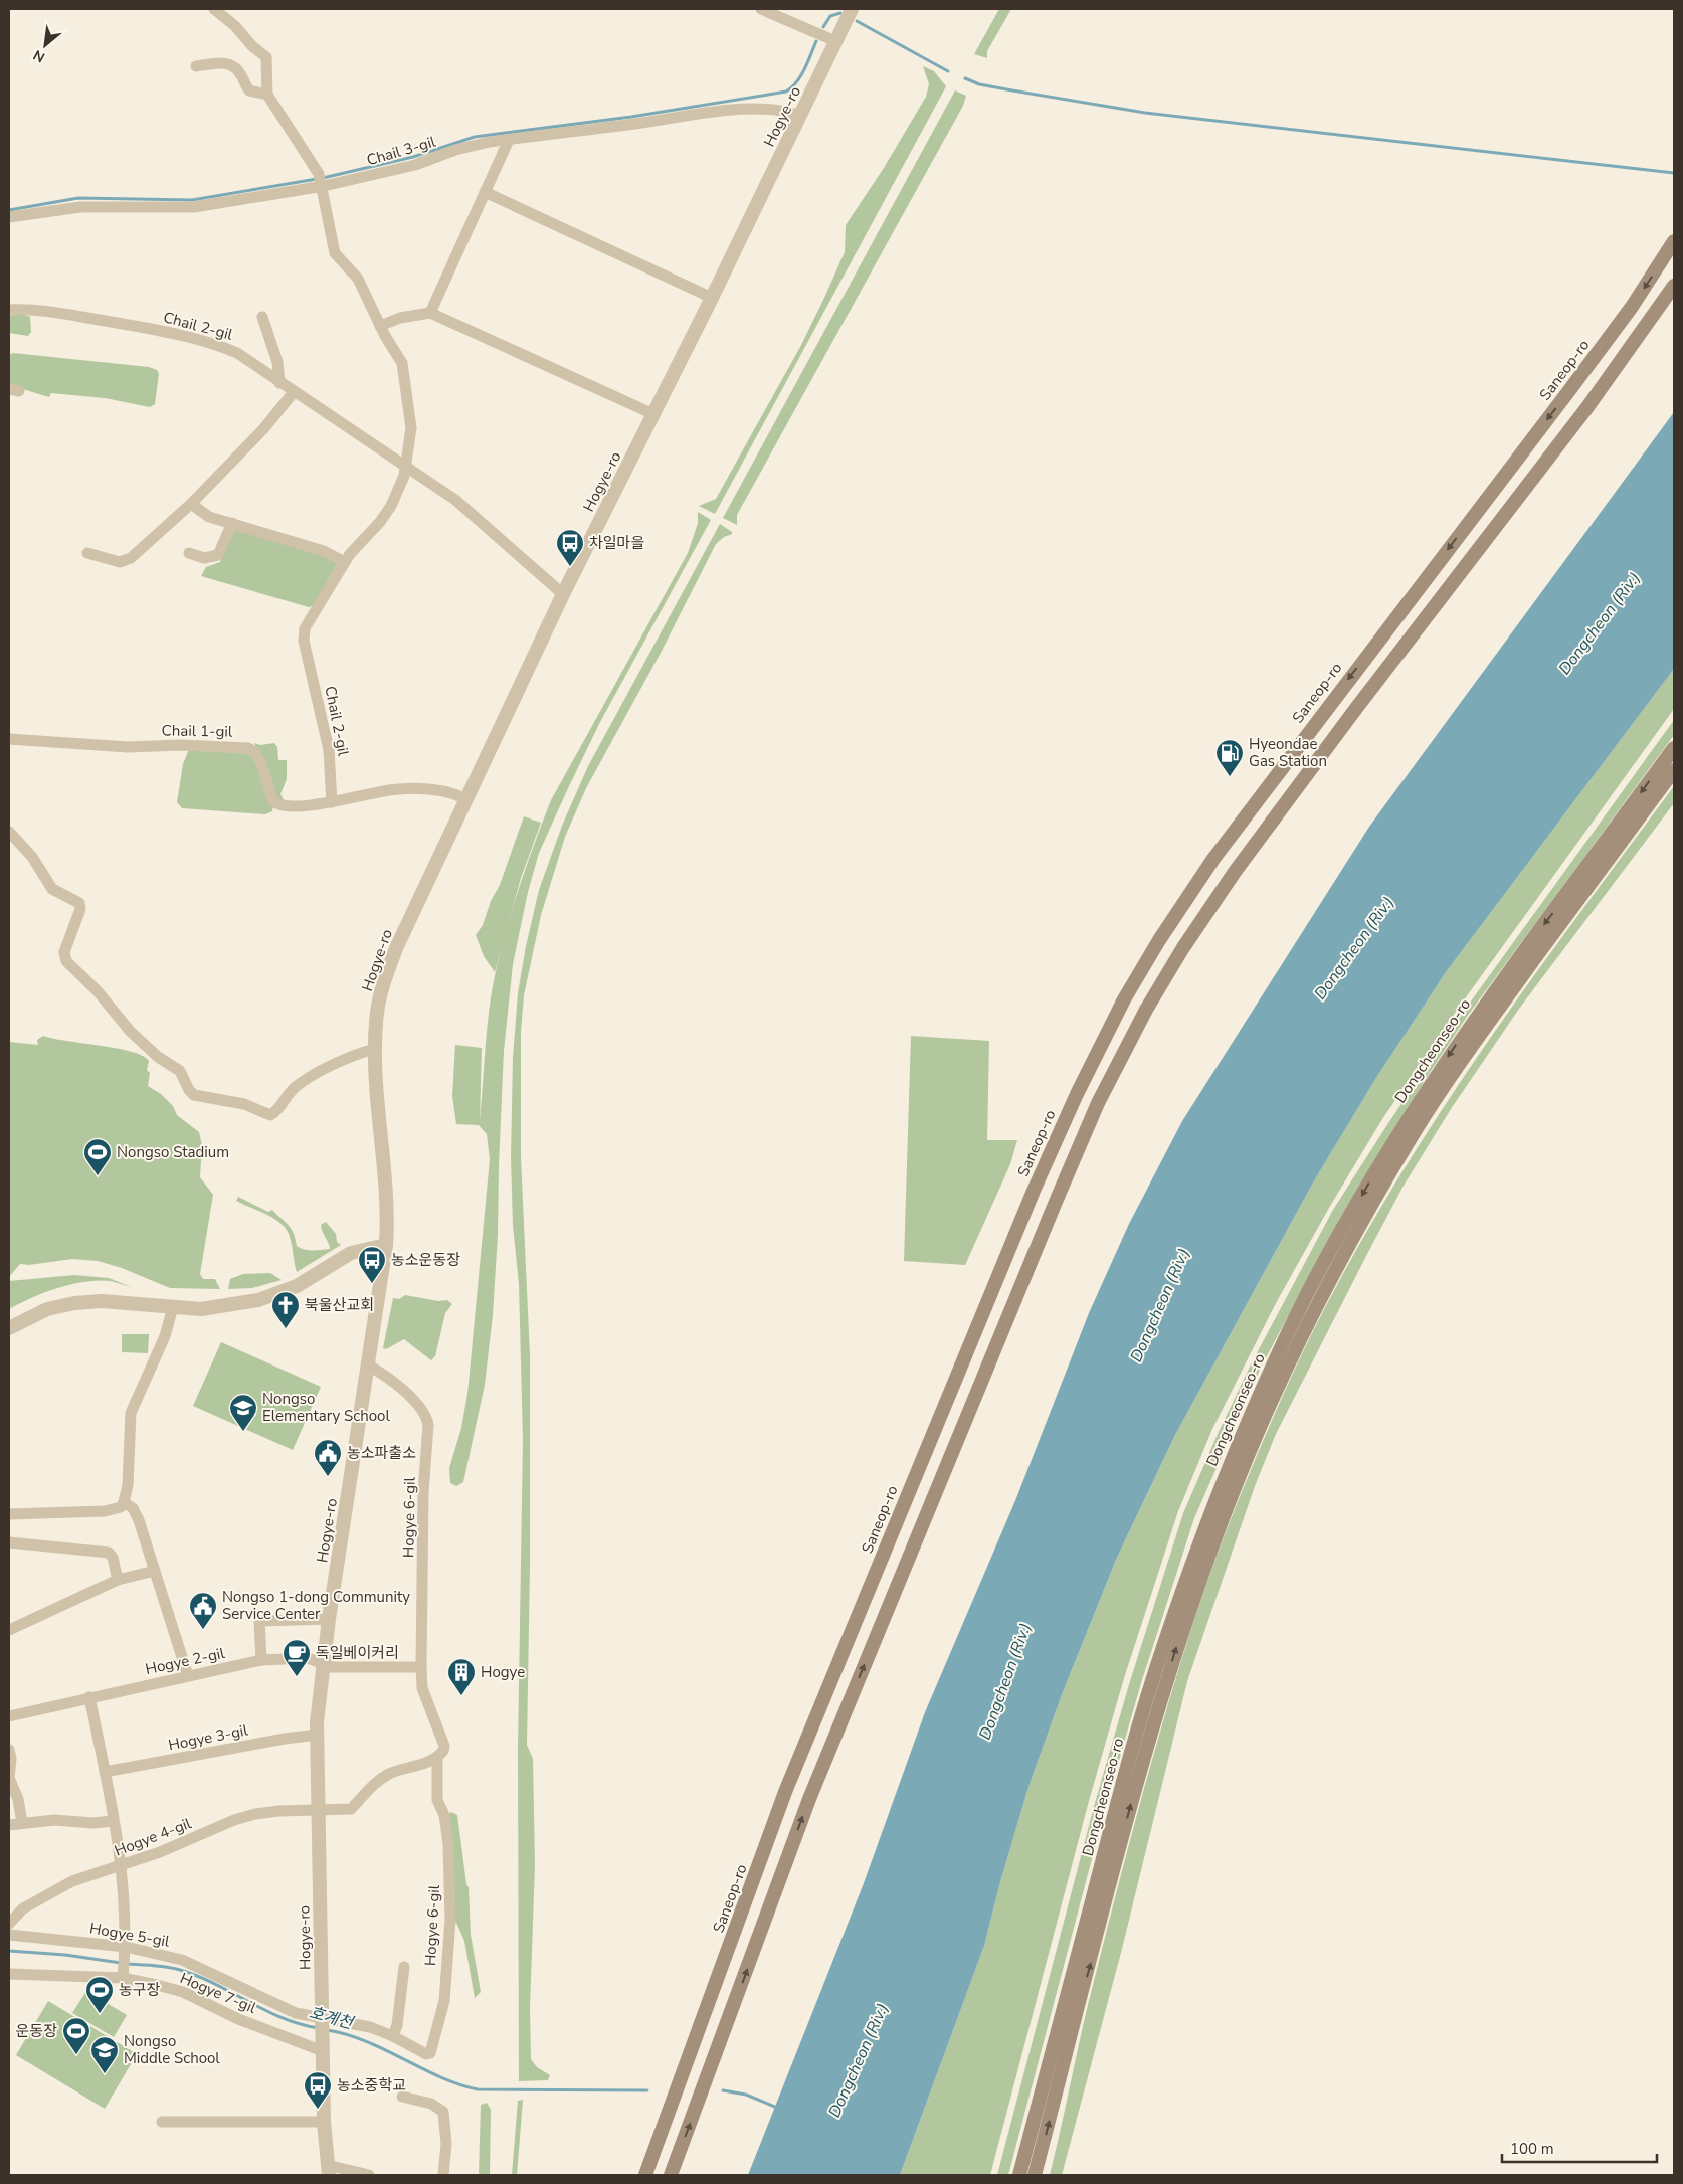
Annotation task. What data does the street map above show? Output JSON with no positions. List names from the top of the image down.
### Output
{
  "streets": {
    "main road": ["Saneop-ro", "Dongcheonseo-ro"],
    "street": [
      "Hogye-ro",
      "Chail 3-gil",
      "Chail 2-gil",
      "Chail 1-gil",
      "Hogye 6-gil",
      "Hogye 2-gil",
      "Hogye 3-gil",
      "Hogye 4-gil",
      "Hogye 5-gil",
      "Hogye 7-gil"
    ]
  },
  "crossings": [
    ["Hogye-ro", "Chail 3-gil"],
    ["Hogye-ro", "Chail 2-gil"],
    ["Hogye-ro", "Chail 1-gil"],
    ["Hogye-ro", "Hogye 6-gil"],
    ["Hogye-ro", "Hogye 2-gil"],
    ["Hogye-ro", "Hogye 3-gil"],
    ["Hogye-ro", "Hogye 4-gil"],
    ["Hogye-ro", "Hogye 5-gil"],
    ["Hogye-ro", "Hogye 7-gil"],
    ["Chail 3-gil", "Chail 2-gil"],
    ["Chail 2-gil", "Chail 1-gil"],
    ["Hogye 6-gil", "Hogye 5-gil"]
  ],
  "water": ["Dongcheon (Riv.)", "호계천"],
  "places": {
    "bus stop": ["차일마을", "농소운동장", "농소중학교"],
    "fuel station": ["Hyeondae Gas Station"],
    "sports": ["Nongso Stadium", "농구장", "운동장"],
    "church": ["북울산교회"],
    "school or university": ["Nongso Elementary School", "Nongso Middle School"],
    "public building": ["농소파출소", "Nongso 1-dong Community Service Center"],
    "cafe": ["독일베이커리"],
    "building": ["Hogye"]
  },
  "scale_bar": "100 m",
  "north": "bottom left"
}
